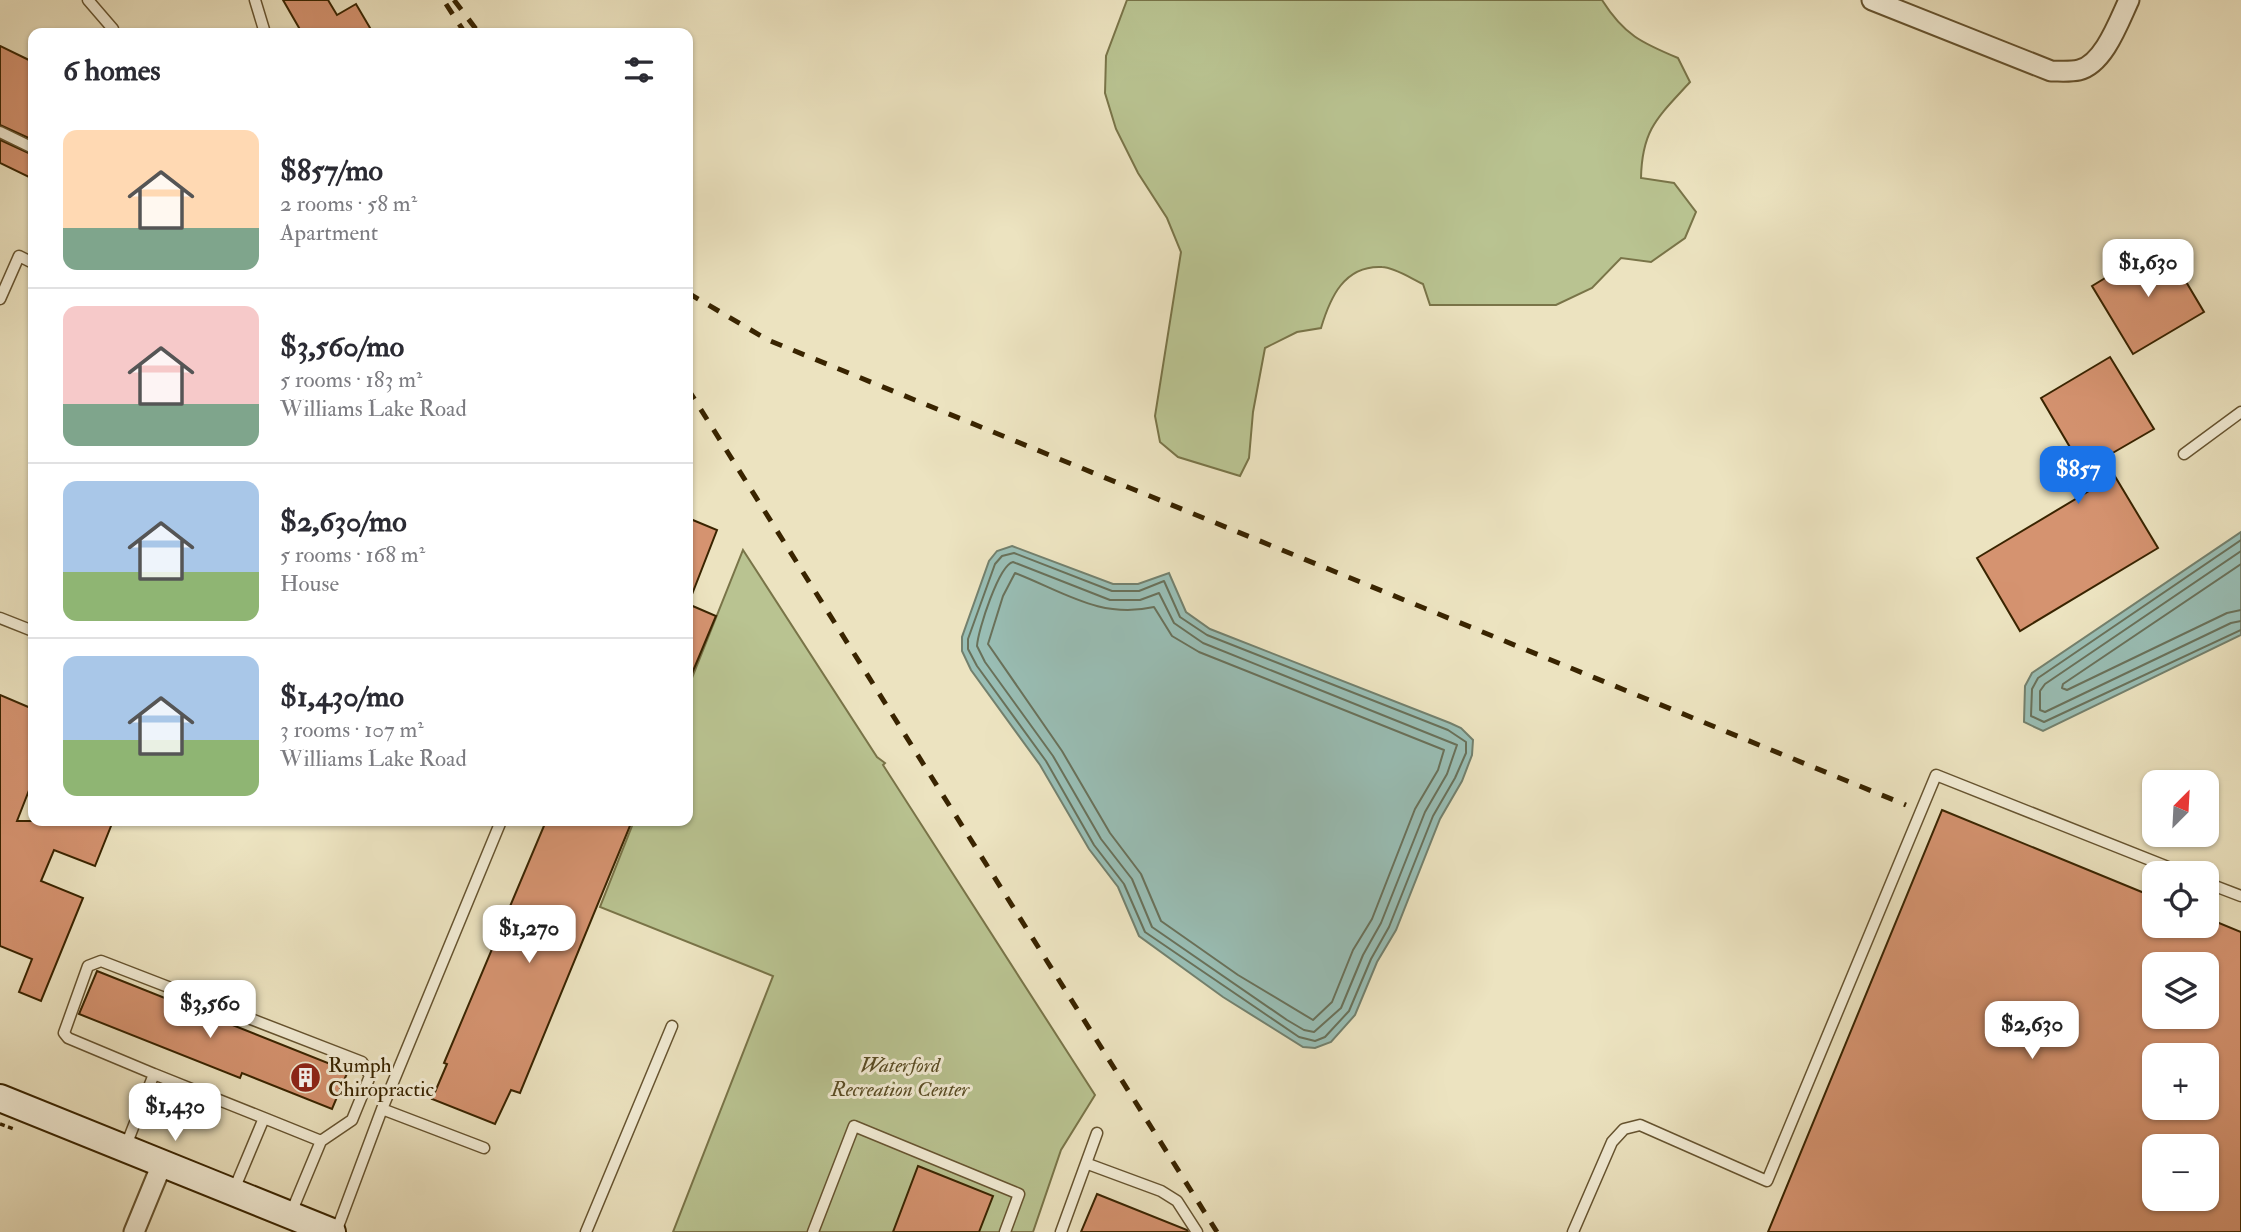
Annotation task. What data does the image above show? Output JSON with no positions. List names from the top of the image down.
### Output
{
  "parks": ["Waterford Recreation Center"],
  "places": {
    "building": ["Rumph Chiropractic"]
  },
  "north": "top right",
  "page": {
    "heading": "6 homes",
    "list": [
      {
        "name": "$857/mo",
        "note": "2 rooms · 58 m² · Apartment"
      },
      {
        "name": "$3,560/mo",
        "note": "5 rooms · 183 m² · Williams Lake Road"
      },
      {
        "name": "$2,630/mo",
        "note": "5 rooms · 168 m² · House"
      },
      {
        "name": "$1,430/mo",
        "note": "3 rooms · 107 m² · Williams Lake Road"
      }
    ],
    "price": [
      "$1,630",
      "$857",
      "$1,270",
      "$3,560",
      "$2,630",
      "$1,430"
    ],
    "map_buttons": ["+", "−"]
  }
}
